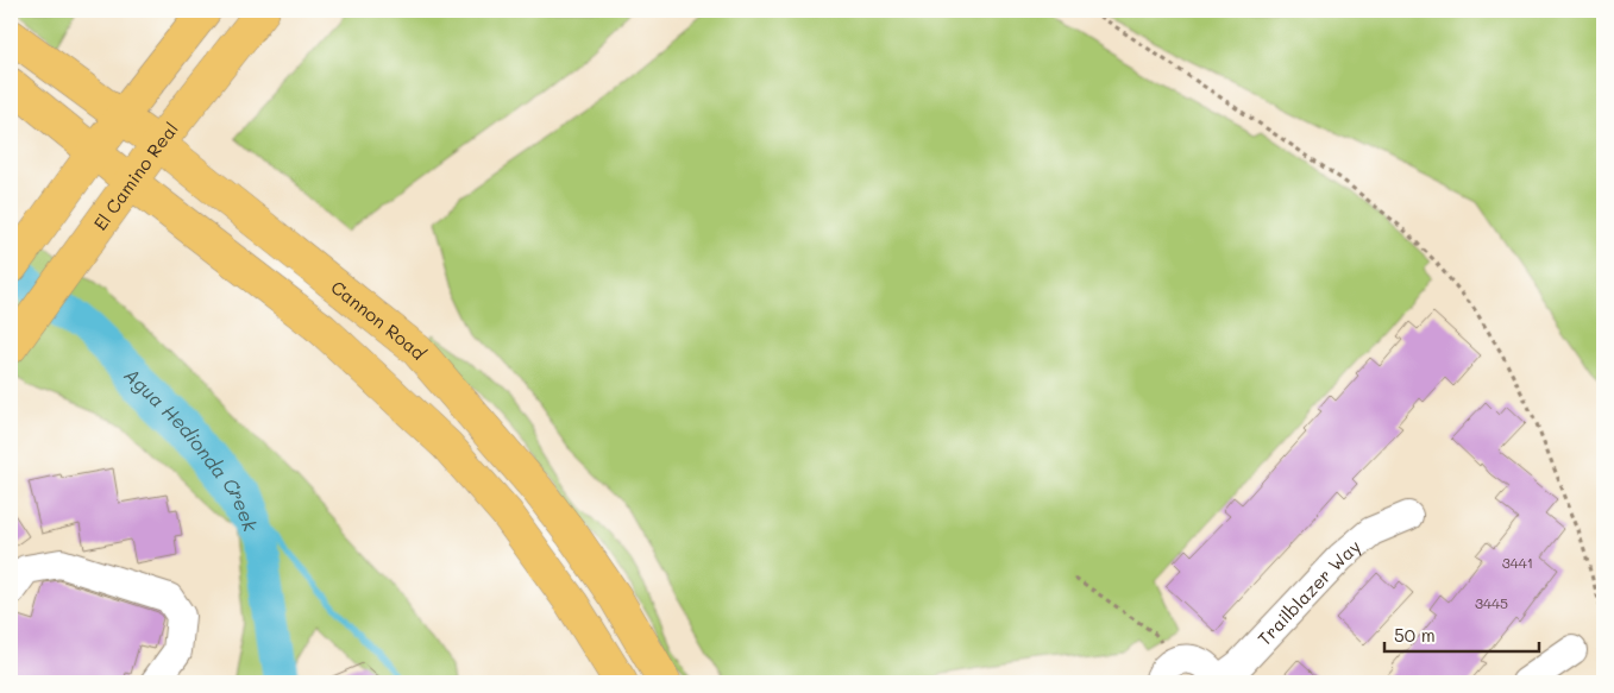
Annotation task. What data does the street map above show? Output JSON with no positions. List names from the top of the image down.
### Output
{
  "streets": {
    "main road": ["El Camino Real", "Cannon Road"],
    "street": ["Trailblazer Way"]
  },
  "crossings": [
    ["El Camino Real", "Cannon Road"]
  ],
  "water": ["Agua Hedionda Creek"],
  "house_numbers": ["3441", "3445"],
  "scale_bar": "50 m"
}
